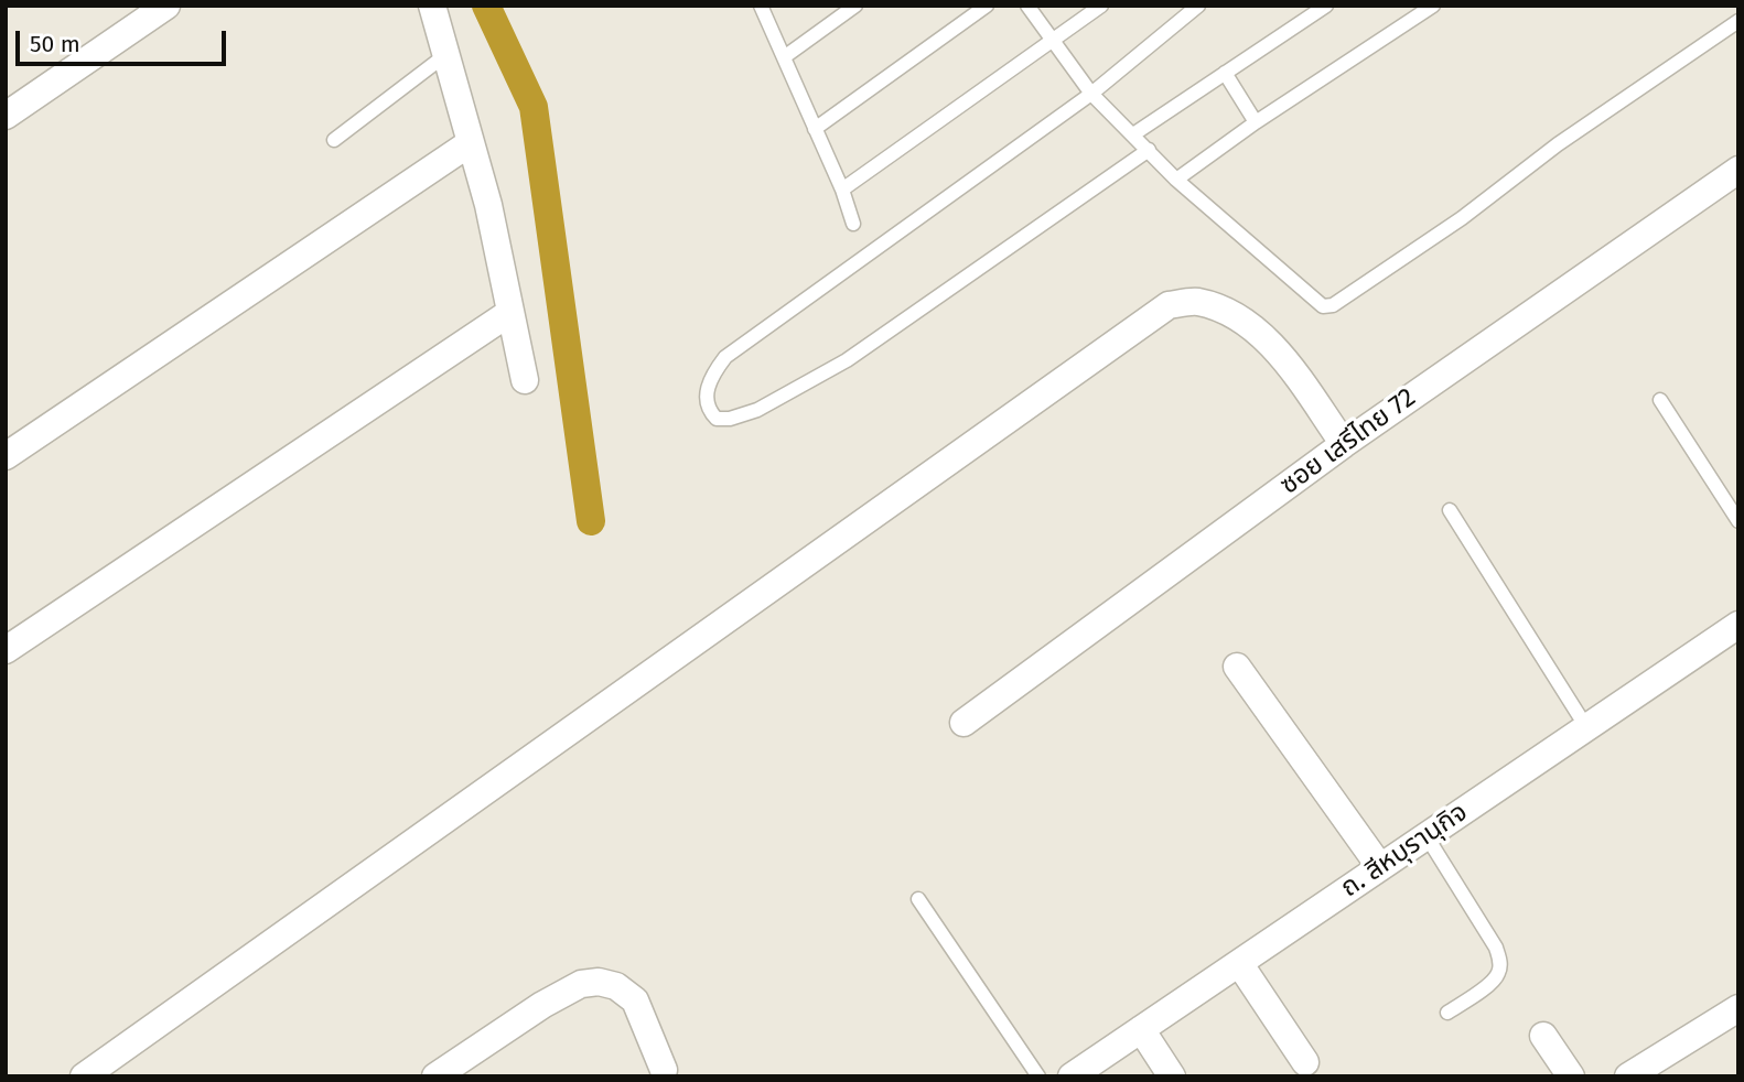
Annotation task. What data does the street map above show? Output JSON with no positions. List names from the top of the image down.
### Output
{
  "streets": {
    "street": ["ซอย เสรีไทย 72", "ถ. สีหบุรานุกิจ"]
  },
  "scale_bar": "50 m"
}
